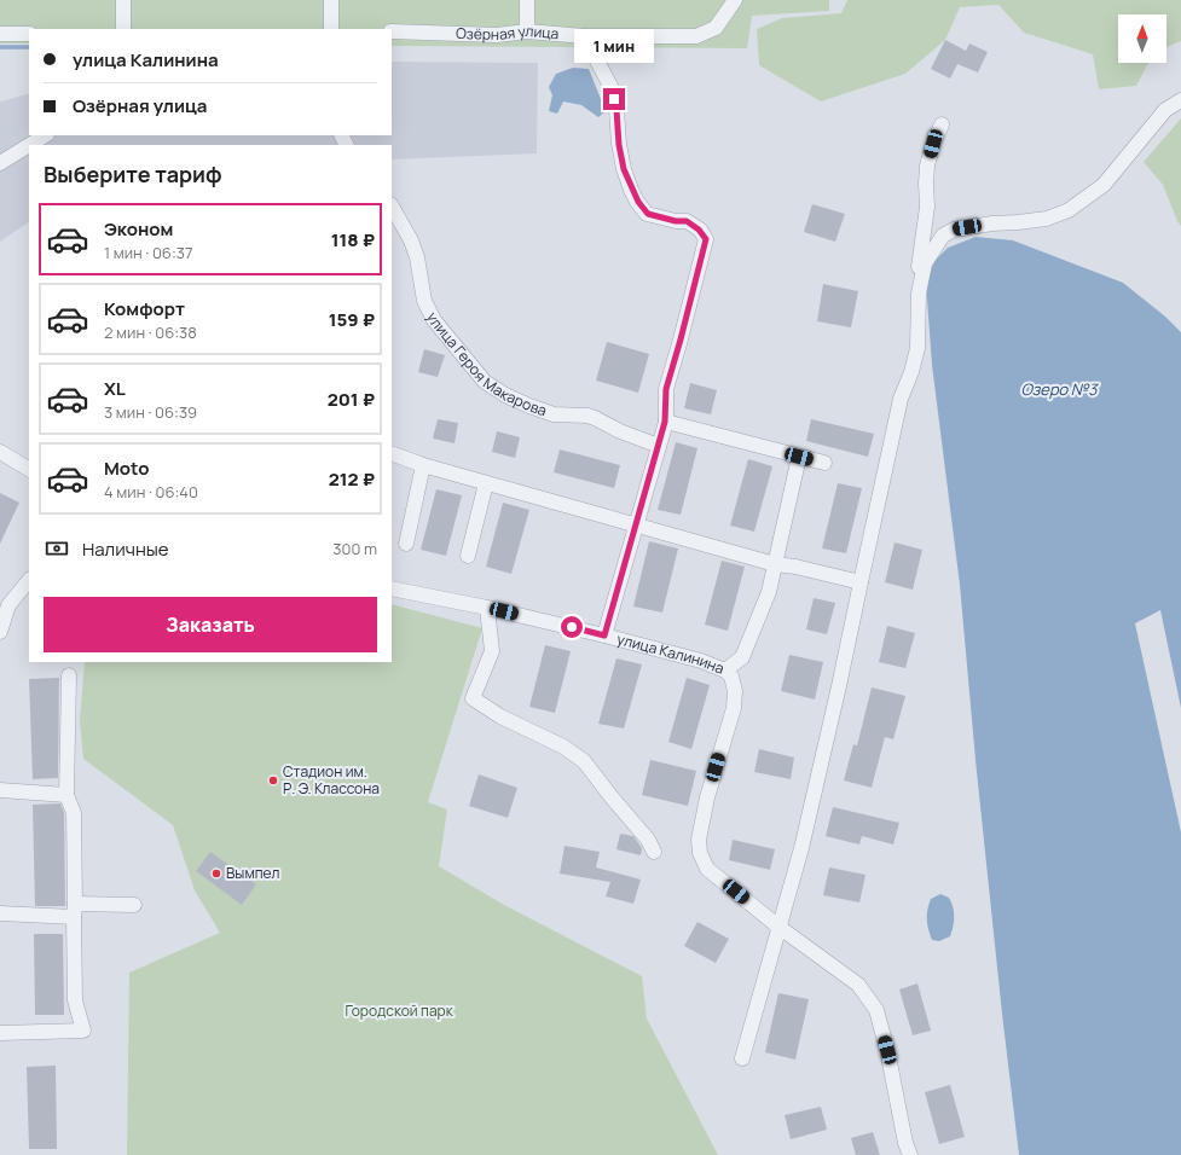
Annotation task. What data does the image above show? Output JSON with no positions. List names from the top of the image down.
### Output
{
  "streets": {
    "street": ["Озёрная улица", "улица Героя Макарова", "улица Калинина"]
  },
  "water": ["Озеро №3"],
  "parks": ["Городской парк"],
  "places": ["Стадион им. Р. Э. Классона", "Вымпел"],
  "north": "top",
  "page": {
    "bubble": "1 мин",
    "banner": ["улица Калинина", "Озёрная улица"],
    "heading": "Выберите тариф",
    "list": [
      {
        "name": "Эконом",
        "note": "1 мин · 06:37",
        "value": "118 ₽"
      },
      {
        "name": "Комфорт",
        "note": "2 мин · 06:38",
        "value": "159 ₽"
      },
      {
        "name": "XL",
        "note": "3 мин · 06:39",
        "value": "201 ₽"
      },
      {
        "name": "Moto",
        "note": "4 мин · 06:40",
        "value": "212 ₽"
      }
    ],
    "pay": ["Наличные", "300 m"],
    "buttons": "Заказать"
  }
}
